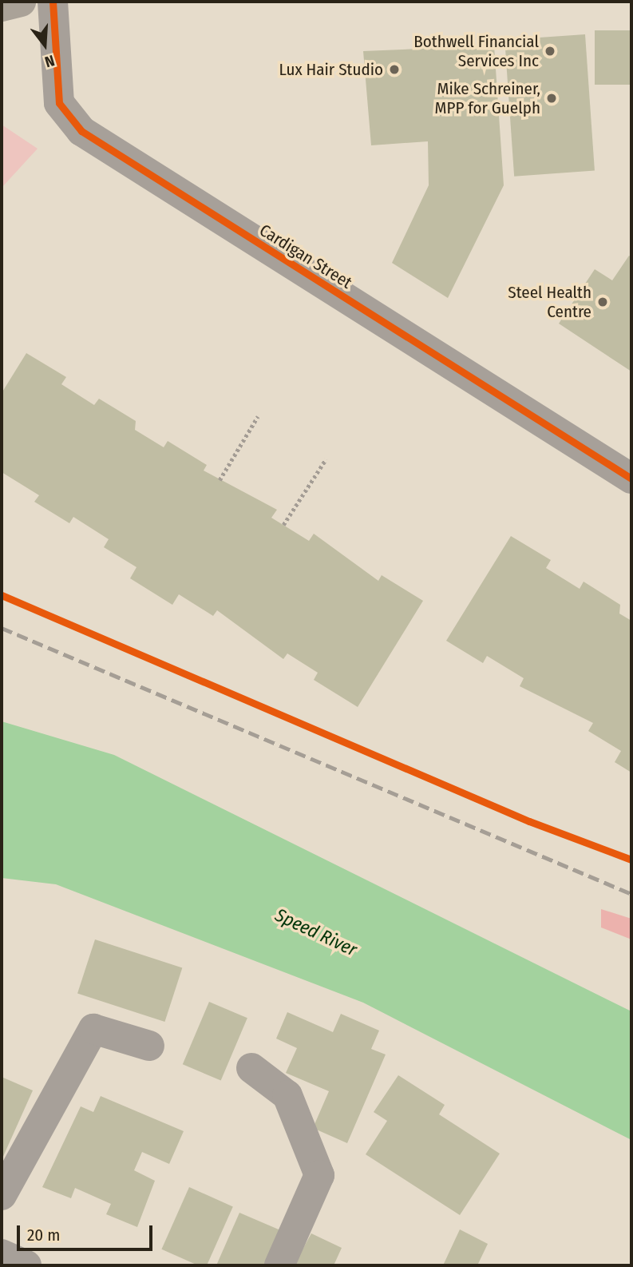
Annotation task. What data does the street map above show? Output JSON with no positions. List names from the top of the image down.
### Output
{
  "streets": {
    "street": ["Cardigan Street"]
  },
  "water": ["Speed River"],
  "places": [
    "Bothwell Financial Services Inc",
    "Lux Hair Studio",
    "Mike Schreiner, MPP for Guelph",
    "Steel Health Centre"
  ],
  "scale_bar": "20 m",
  "north": "bottom"
}
